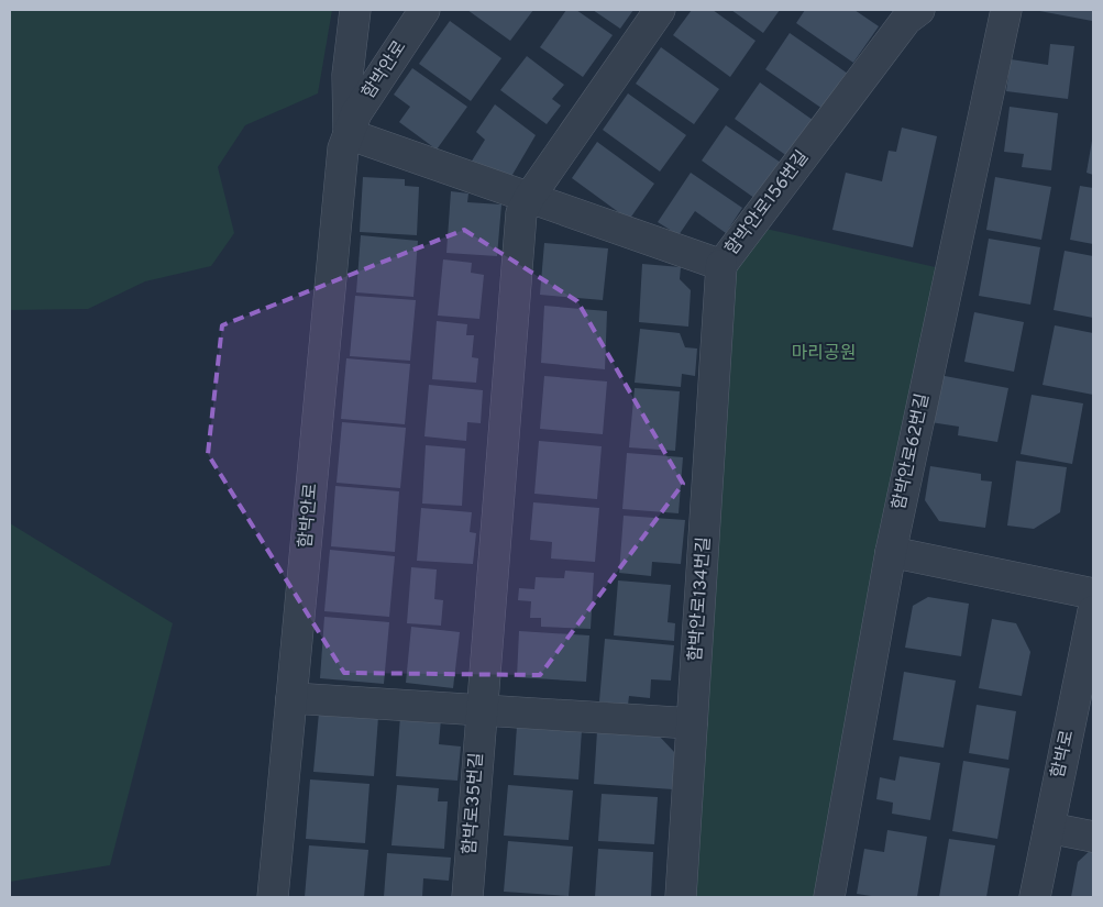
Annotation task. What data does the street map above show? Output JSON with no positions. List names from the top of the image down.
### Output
{
  "streets": {
    "street": [
      "함박안로",
      "함박안로156번길",
      "함박안로62번길",
      "함박안로134번길",
      "함박로",
      "함박로35번길"
    ]
  },
  "crossings": [
    ["함박안로", "함박안로156번길"],
    ["함박안로156번길", "함박안로134번길"]
  ],
  "parks": ["마리공원"]
}
